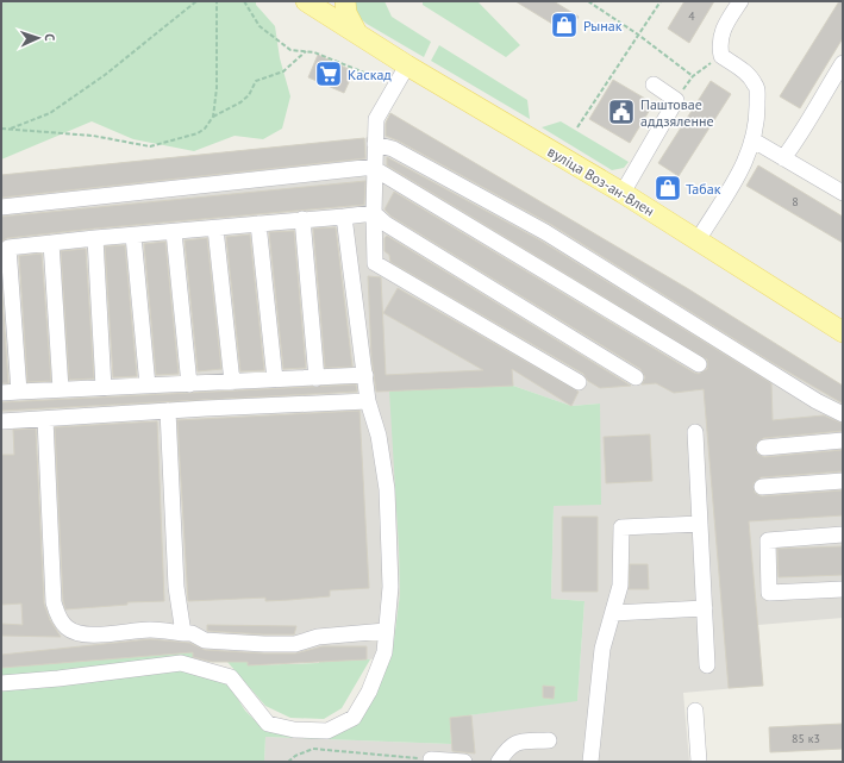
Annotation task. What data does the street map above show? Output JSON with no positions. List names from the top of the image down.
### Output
{
  "streets": {
    "main road": ["вуліца Воз-ан-Влен"]
  },
  "places": {
    "shop": ["Рынак", "Табак"],
    "supermarket": ["Каскад"],
    "public building": ["Паштовае аддзяленне"]
  },
  "house_numbers": ["4", "8", "85 к3"],
  "north": "right"
}
